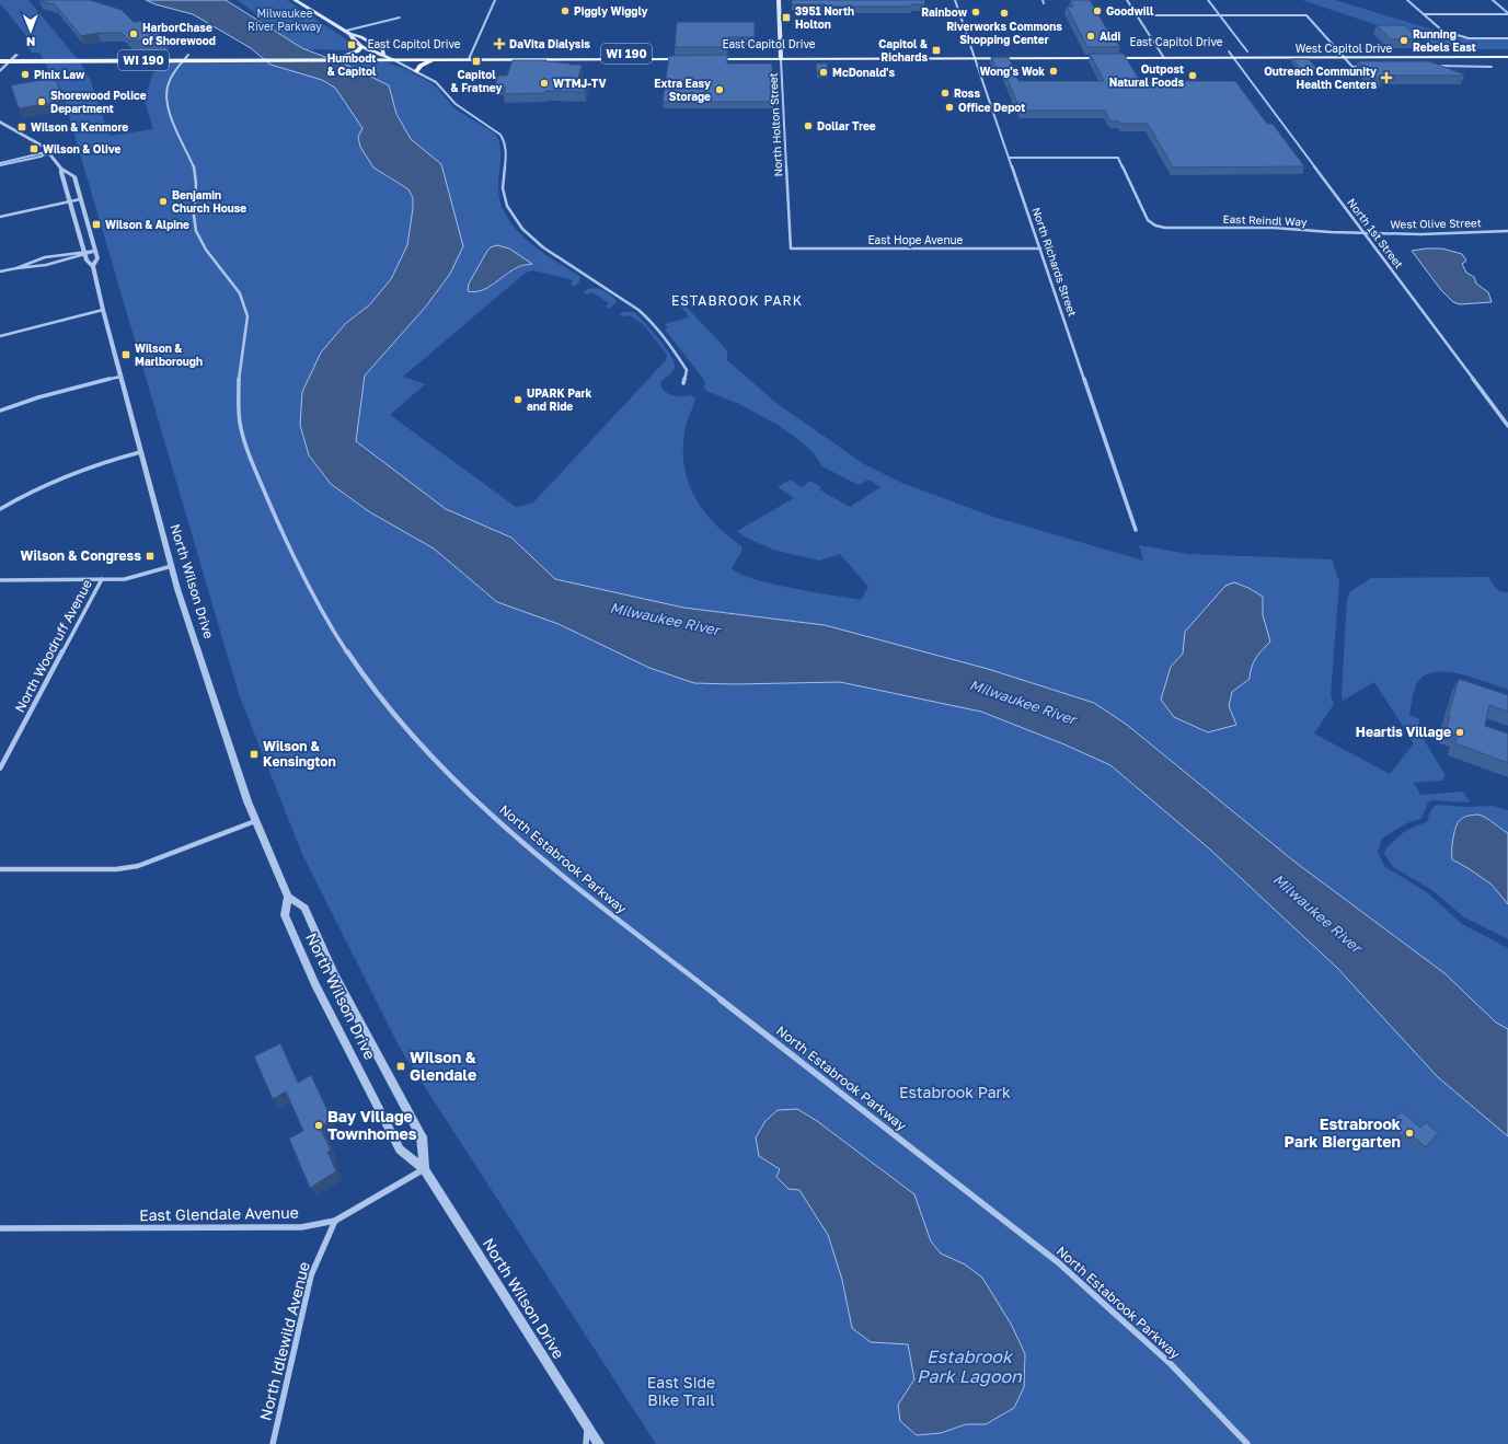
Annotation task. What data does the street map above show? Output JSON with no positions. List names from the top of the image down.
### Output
{
  "streets": {
    "main road": [
      "East Capitol Drive",
      "West Capitol Drive",
      "WI 190",
      "North Holton Street"
    ],
    "street": [
      "East Reindl Way",
      "West Olive Street",
      "North 1st Street",
      "East Hope Avenue",
      "North Richards Street",
      "North Wilson Drive",
      "North Woodruff Avenue",
      "North Estabrook Parkway",
      "East Glendale Avenue",
      "North Idlewild Avenue"
    ]
  },
  "crossings": [
    ["East Capitol Drive", "West Capitol Drive"],
    ["East Capitol Drive", "North Holton Street"],
    ["East Capitol Drive", "North 1st Street"],
    ["East Capitol Drive", "North Richards Street"],
    ["East Capitol Drive", "North Estabrook Parkway"],
    ["West Capitol Drive", "North 1st Street"],
    ["North Holton Street", "East Hope Avenue"],
    ["East Reindl Way", "West Olive Street"],
    ["East Reindl Way", "North 1st Street"],
    ["East Reindl Way", "North Richards Street"],
    ["West Olive Street", "North 1st Street"],
    ["East Hope Avenue", "North Richards Street"],
    ["North Wilson Drive", "East Glendale Avenue"],
    ["East Glendale Avenue", "North Idlewild Avenue"]
  ],
  "districts": ["ESTABROOK PARK"],
  "water": ["Milwaukee River", "Estabrook Park Lagoon"],
  "parks": ["Milwaukee River Parkway", "Estabrook Park", "East Side Bike Trail"],
  "places": {
    "other": [
      "Piggly Wiggly",
      "Goodwill",
      "Rainbow",
      "Riverworks Commons Shopping Center",
      "HarborChase of Shorewood",
      "Aldi",
      "Running Rebels East",
      "Wong's Wok",
      "McDonald's",
      "Pinix Law",
      "Outpost Natural Foods",
      "WTMJ-TV",
      "Extra Easy Storage",
      "Ross",
      "Shorewood Police Department",
      "Office Depot",
      "Dollar Tree",
      "Benjamin Church House",
      "UPARK Park and Ride",
      "Heartis Village",
      "Bay Village Townhomes",
      "Estrabrook Park Biergarten"
    ],
    "transit": [
      "3951 North Holton",
      "Humbodt & Capitol",
      "Capitol & Richards",
      "Capitol & Fratney",
      "Wilson & Kenmore",
      "Wilson & Olive",
      "Wilson & Alpine",
      "Wilson & Marlborough",
      "Wilson & Congress",
      "Wilson & Kensington",
      "Wilson & Glendale"
    ],
    "health": ["DaVita Dialysis", "Outreach Community Health Centers"]
  },
  "north": "bottom"
}
